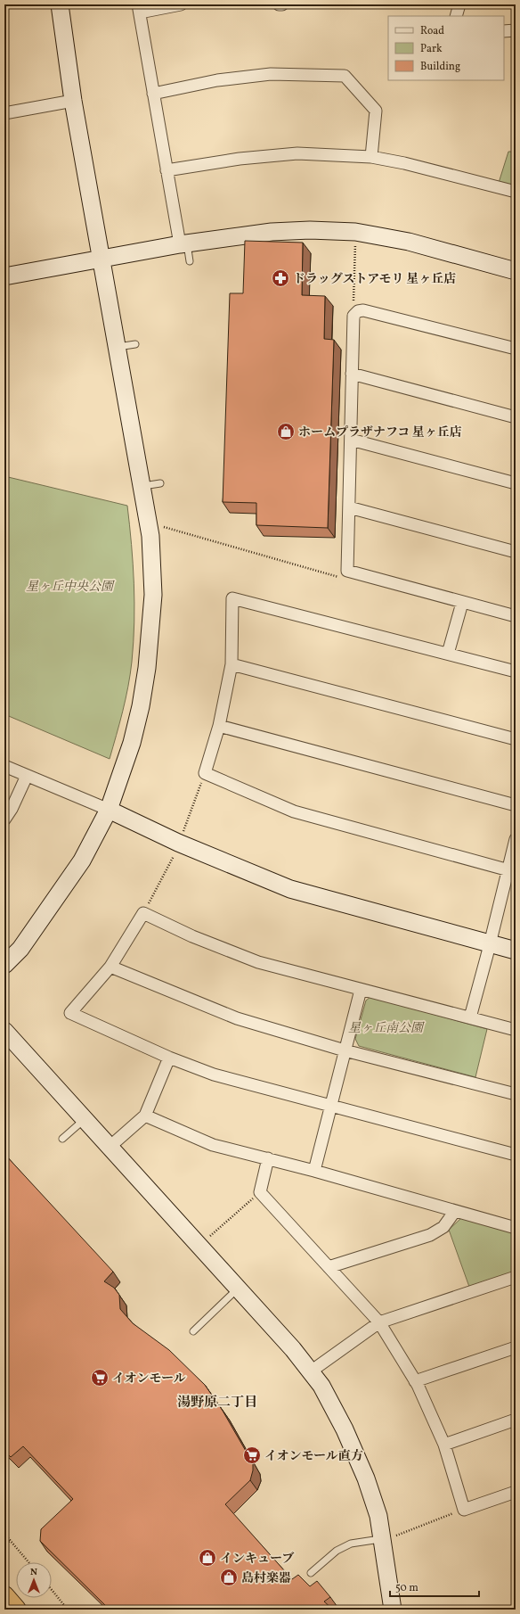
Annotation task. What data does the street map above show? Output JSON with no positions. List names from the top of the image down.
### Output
{
  "districts": ["湯野原二丁目"],
  "parks": ["星ヶ丘中央公園", "星ヶ丘南公園"],
  "places": {
    "pharmacy": ["ドラッグストアモリ 星ヶ丘店"],
    "shop": ["ホームプラザナフコ 星ヶ丘店", "インキューブ", "島村楽器"],
    "supermarket": ["イオンモール", "イオンモール直方"]
  },
  "legend": ["Road", "Park", "Building"],
  "scale_bar": "50 m",
  "north": "top"
}
